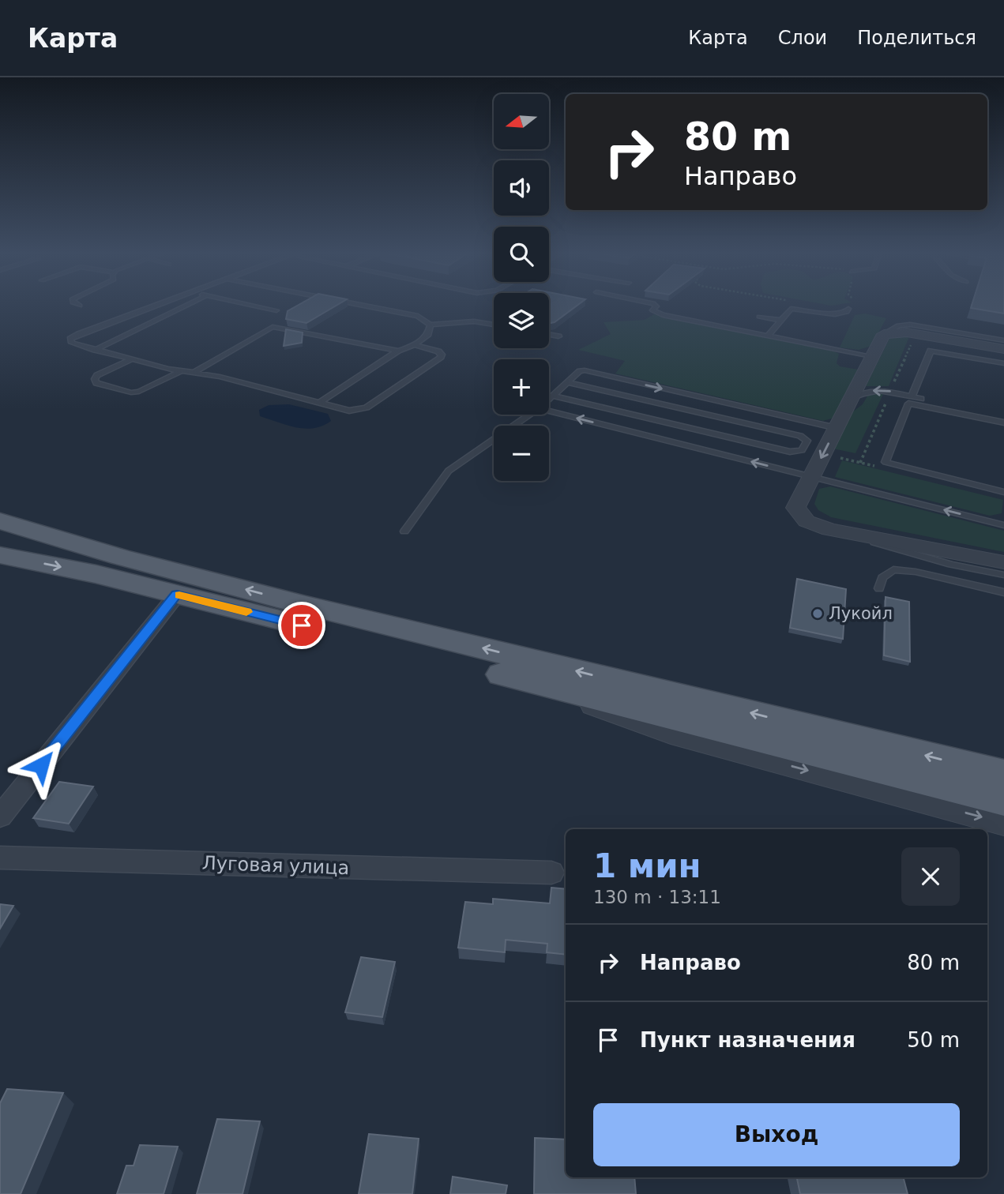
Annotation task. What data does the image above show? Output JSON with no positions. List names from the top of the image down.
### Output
{
  "streets": {
    "street": ["Луговая улица"]
  },
  "places": ["Лукойл"],
  "north": "left",
  "page": {
    "header": "Карта",
    "nav": ["Карта", "Слои", "Поделиться"],
    "map_buttons": ["+", "−"],
    "turn": ["80 m", "Направо"],
    "heading": ["1 мин", "130 m · 13:11"],
    "list": [
      {
        "name": "Направо",
        "value": "80 m"
      },
      {
        "name": "Пункт назначения",
        "value": "50 m"
      }
    ],
    "buttons": "Выход"
  }
}
